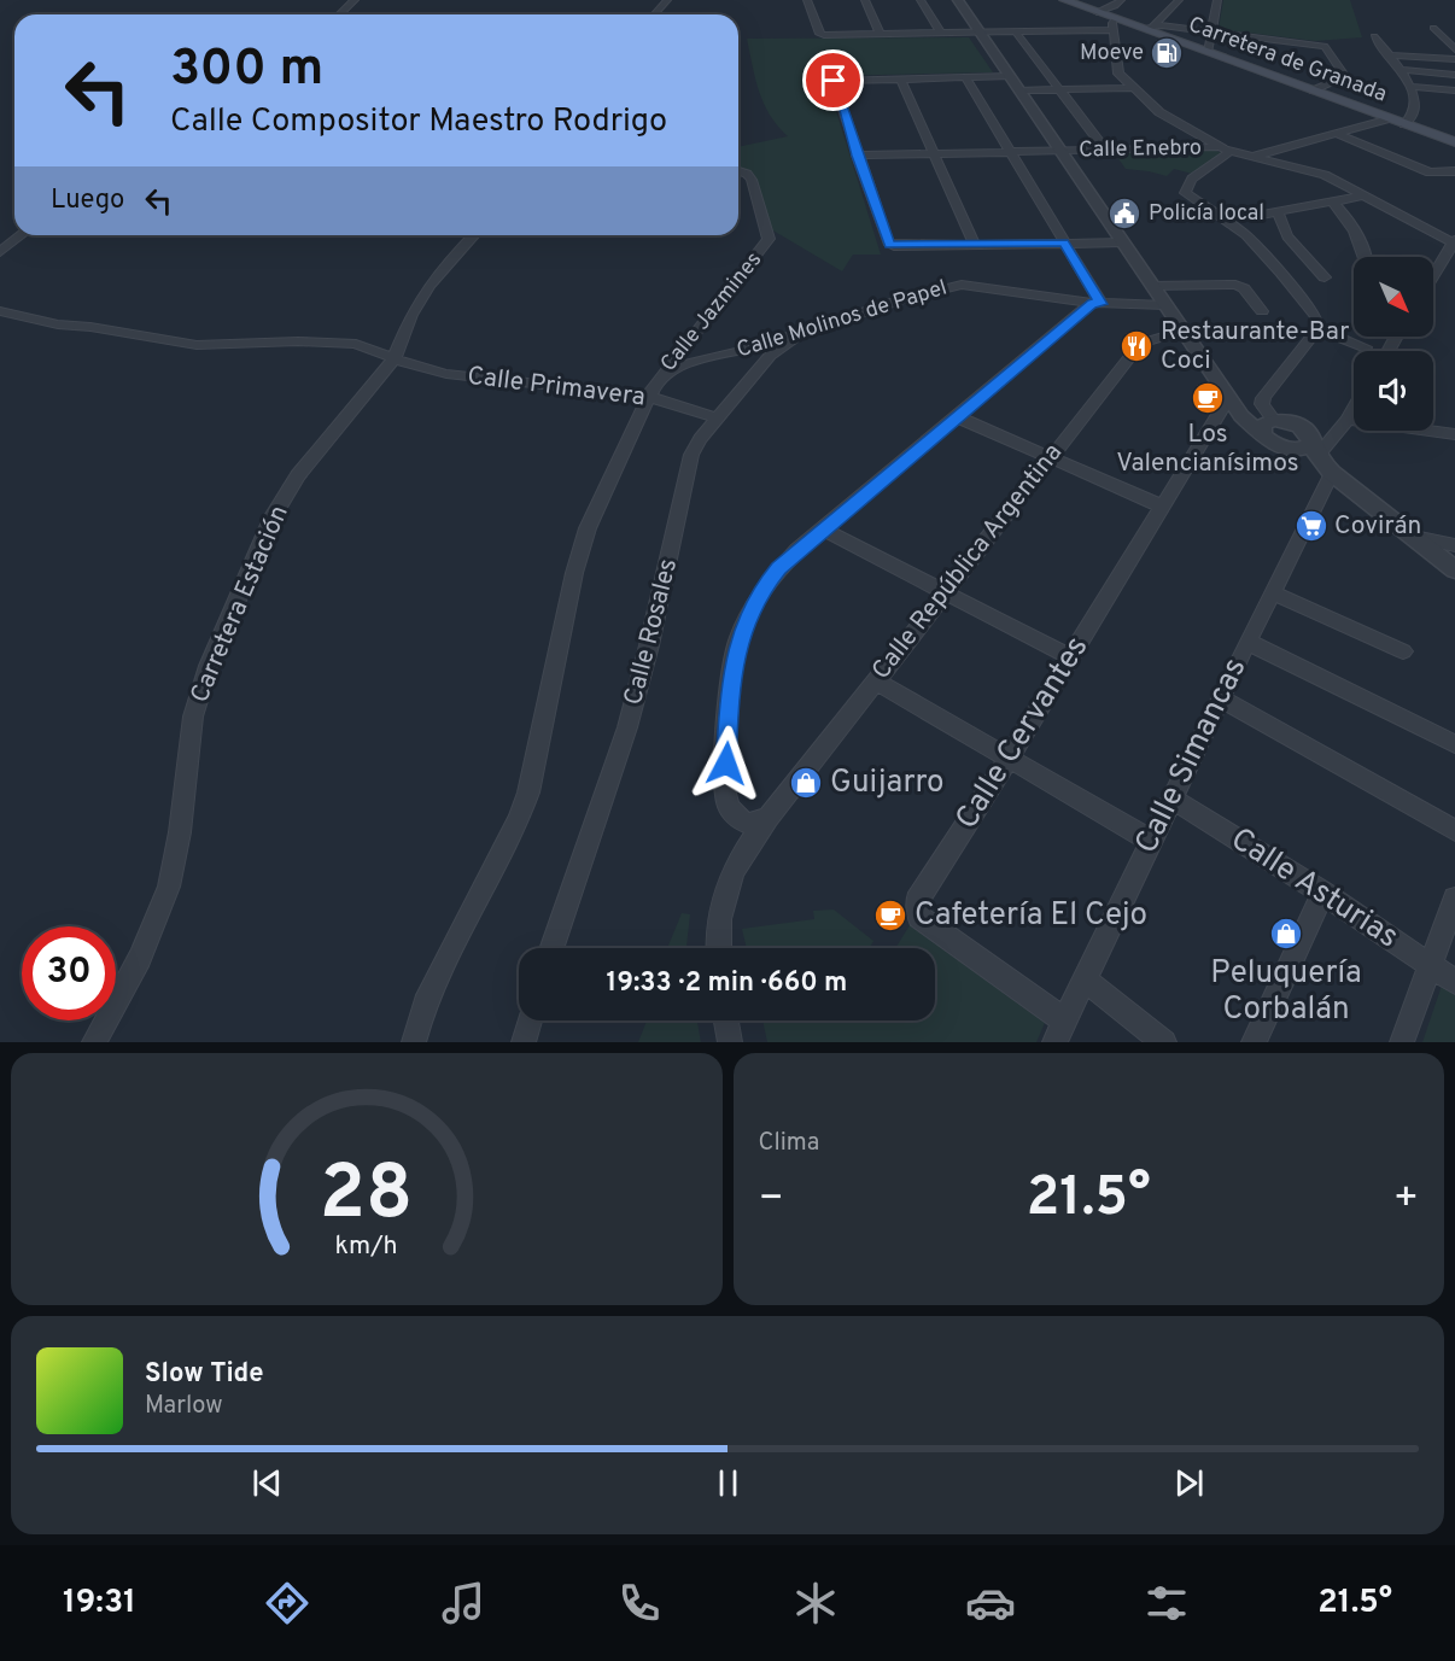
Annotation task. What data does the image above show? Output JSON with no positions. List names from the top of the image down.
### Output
{
  "streets": {
    "main road": ["Carretera de Granada"],
    "street": [
      "Calle Enebro",
      "Calle Jazmines",
      "Calle Molinos de Papel",
      "Calle Primavera",
      "Calle República Argentina",
      "Carretera Estación",
      "Calle Rosales",
      "Calle Cervantes",
      "Calle Simancas",
      "Calle Asturias"
    ]
  },
  "crossings": [
    ["Calle Jazmines", "Calle Molinos de Papel"],
    ["Calle Jazmines", "Calle Primavera"],
    ["Calle Molinos de Papel", "Calle Primavera"],
    ["Calle Molinos de Papel", "Calle Rosales"],
    ["Calle Primavera", "Carretera Estación"],
    ["Calle Primavera", "Calle Rosales"],
    ["Calle Cervantes", "Calle Simancas"],
    ["Calle Simancas", "Calle Asturias"]
  ],
  "places": {
    "fuel station": ["Moeve"],
    "public building": ["Policía local"],
    "restaurant": ["Restaurante-Bar Coci"],
    "cafe": ["Los Valencianísimos", "Cafetería El Cejo"],
    "supermarket": ["Covirán"],
    "shop": ["Guijarro", "Peluquería Corbalán"]
  },
  "north": "bottom right",
  "page": {
    "turn": ["300 m", "Calle Compositor Maestro Rodrigo"],
    "then": "Luego",
    "limit": "30",
    "trip": "19:33 · 2 min · 660 m",
    "tile": "Clima",
    "heat": ["−", "21.5°", "+"],
    "song": ["Slow Tide", "Marlow"],
    "tabs": ["19:31", "21.5°"],
    "gauge": ["28", "km/h"]
  }
}
